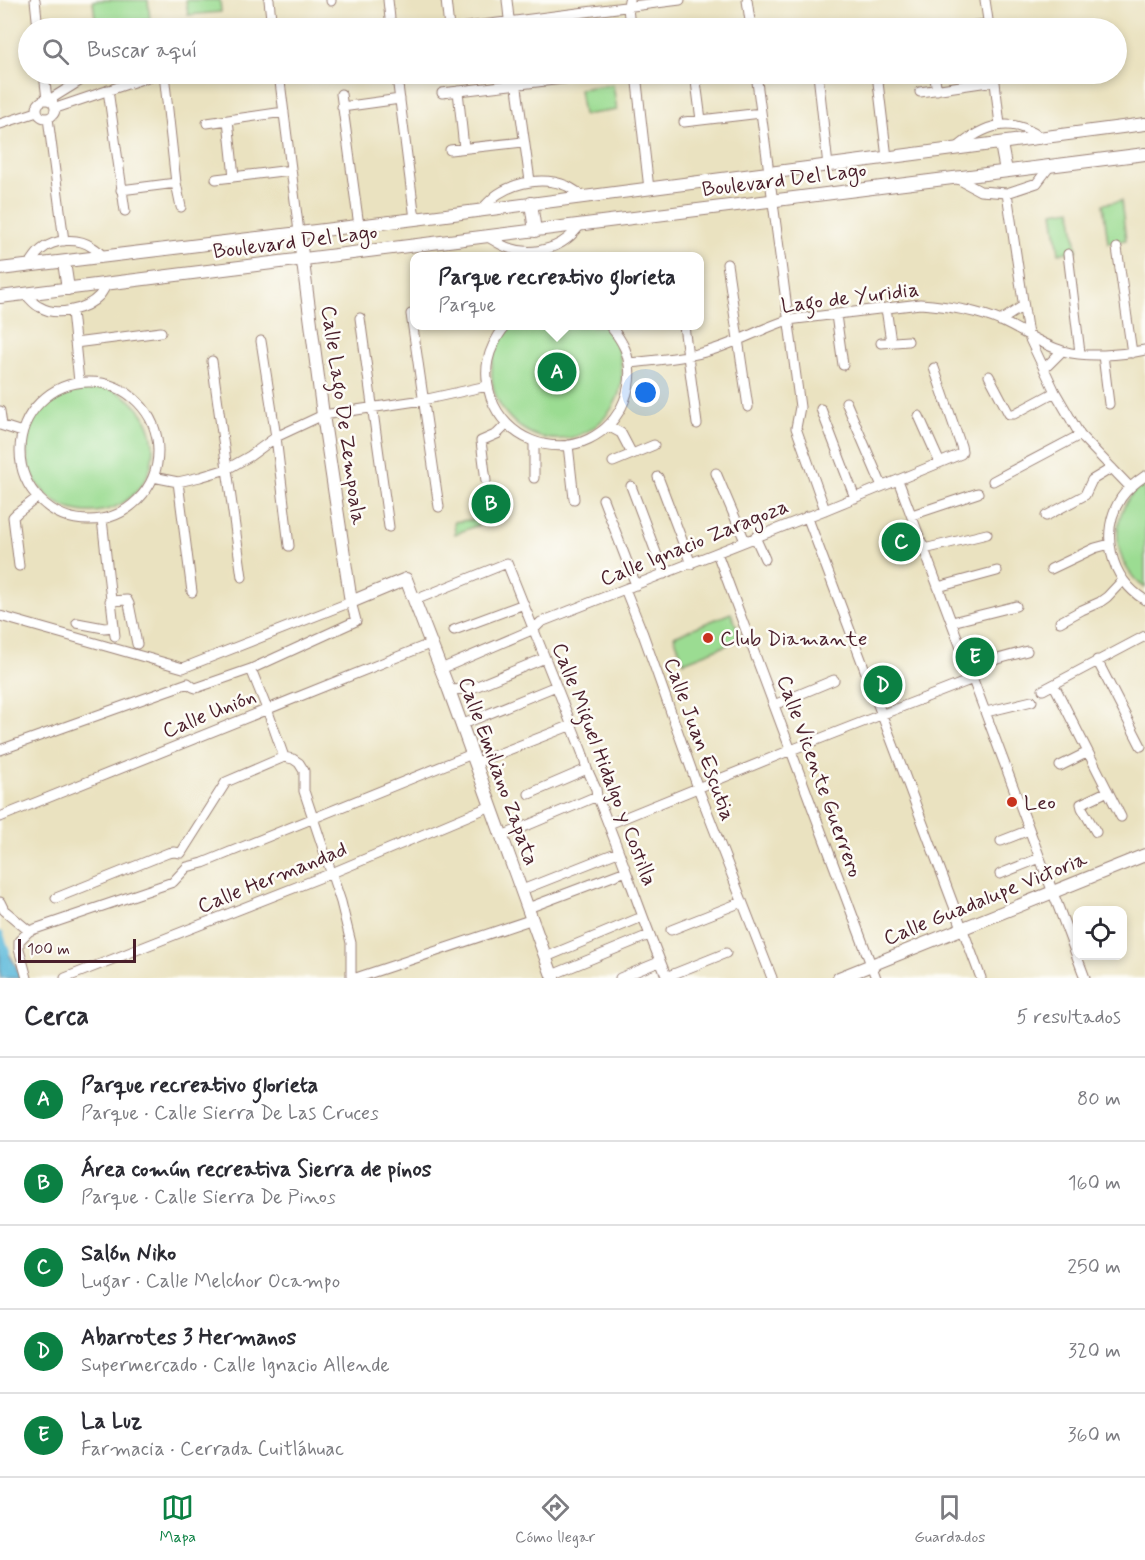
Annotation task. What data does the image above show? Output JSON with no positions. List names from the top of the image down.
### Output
{
  "streets": {
    "street": [
      "Boulevard Del Lago",
      "Lago de Yuridia",
      "Calle Lago De Zempoala",
      "Calle Ignacio Zaragoza",
      "Calle Unión",
      "Calle Juan Escutia",
      "Calle Miguel Hidalgo y Costilla",
      "Calle Emiliano Zapata",
      "Calle Vicente Guerrero",
      "Calle Hermandad",
      "Calle Guadalupe Victoria"
    ]
  },
  "crossings": [
    ["Boulevard Del Lago", "Calle Lago De Zempoala"],
    ["Calle Lago De Zempoala", "Calle Emiliano Zapata"],
    ["Calle Ignacio Zaragoza", "Calle Juan Escutia"],
    ["Calle Ignacio Zaragoza", "Calle Miguel Hidalgo y Costilla"],
    ["Calle Ignacio Zaragoza", "Calle Emiliano Zapata"],
    ["Calle Ignacio Zaragoza", "Calle Vicente Guerrero"],
    ["Calle Unión", "Calle Emiliano Zapata"],
    ["Calle Miguel Hidalgo y Costilla", "Calle Emiliano Zapata"],
    ["Calle Emiliano Zapata", "Calle Hermandad"],
    ["Calle Vicente Guerrero", "Calle Guadalupe Victoria"]
  ],
  "places": ["Club Diamante", "Leo"],
  "scale_bar": "100 m",
  "page": {
    "search": "Buscar aquí",
    "popup": ["Parque recreativo glorieta", "Parque"],
    "pins": [
      "A",
      "B",
      "C",
      "E",
      "D"
    ],
    "scale": "100 m",
    "heading": ["Cerca", "5 resultados"],
    "list": [
      {
        "mark": "A",
        "name": "Parque recreativo glorieta",
        "note": "Parque · Calle Sierra De Las Cruces",
        "value": "80 m"
      },
      {
        "mark": "B",
        "name": "Área común recreativa Sierra de pinos",
        "note": "Parque · Calle Sierra De Pinos",
        "value": "160 m"
      },
      {
        "mark": "C",
        "name": "Salón Niko",
        "note": "Lugar · Calle Melchor Ocampo",
        "value": "250 m"
      },
      {
        "mark": "D",
        "name": "Abarrotes 3 Hermanos",
        "note": "Supermercado · Calle Ignacio Allende",
        "value": "320 m"
      },
      {
        "mark": "E",
        "name": "La Luz",
        "note": "Farmacia · Cerrada Cuitláhuac",
        "value": "360 m"
      }
    ],
    "nav": ["Mapa", "Cómo llegar", "Guardados"]
  }
}
